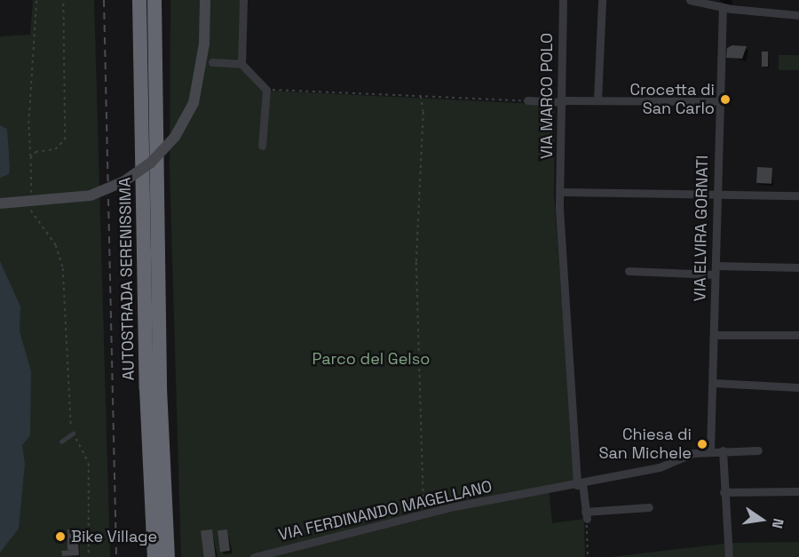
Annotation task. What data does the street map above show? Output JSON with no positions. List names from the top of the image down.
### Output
{
  "streets": {
    "highway": ["AUTOSTRADA SERENISSIMA"],
    "street": ["VIA MARCO POLO", "VIA ELVIRA GORNATI", "VIA FERDINANDO MAGELLANO"]
  },
  "crossings": [
    ["VIA MARCO POLO", "VIA FERDINANDO MAGELLANO"],
    ["VIA ELVIRA GORNATI", "VIA FERDINANDO MAGELLANO"]
  ],
  "parks": ["Parco del Gelso"],
  "places": ["Crocetta di San Carlo", "Chiesa di San Michele", "Bike Village"],
  "north": "right"
}
